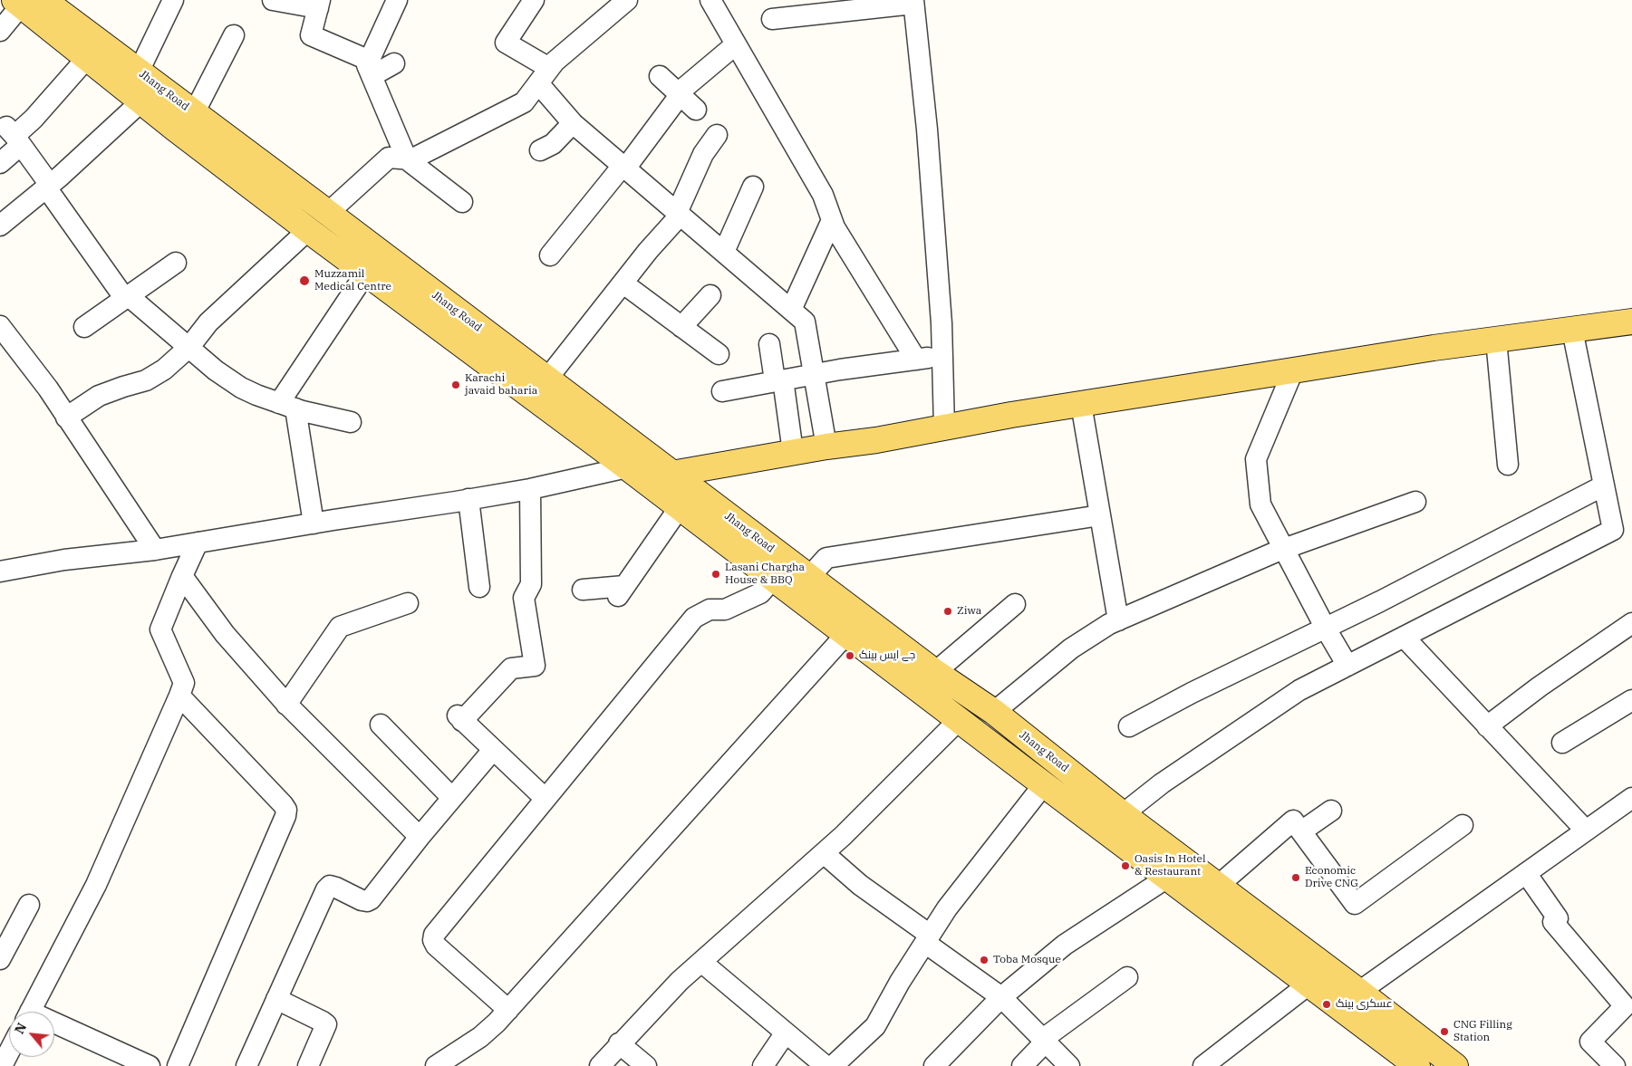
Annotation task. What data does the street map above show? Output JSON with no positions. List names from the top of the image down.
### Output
{
  "streets": {
    "main road": ["Jhang Road"]
  },
  "places": [
    "Muzzamil Medical Centre",
    "Karachi javaid baharia",
    "Lasani Chargha House & BBQ",
    "Ziwa",
    "جے ایس بینک",
    "Oasis In Hotel & Restaurant",
    "Economic Drive CNG",
    "Toba Mosque",
    "عسکری بینک",
    "CNG Filling Station"
  ],
  "north": "top left"
}
